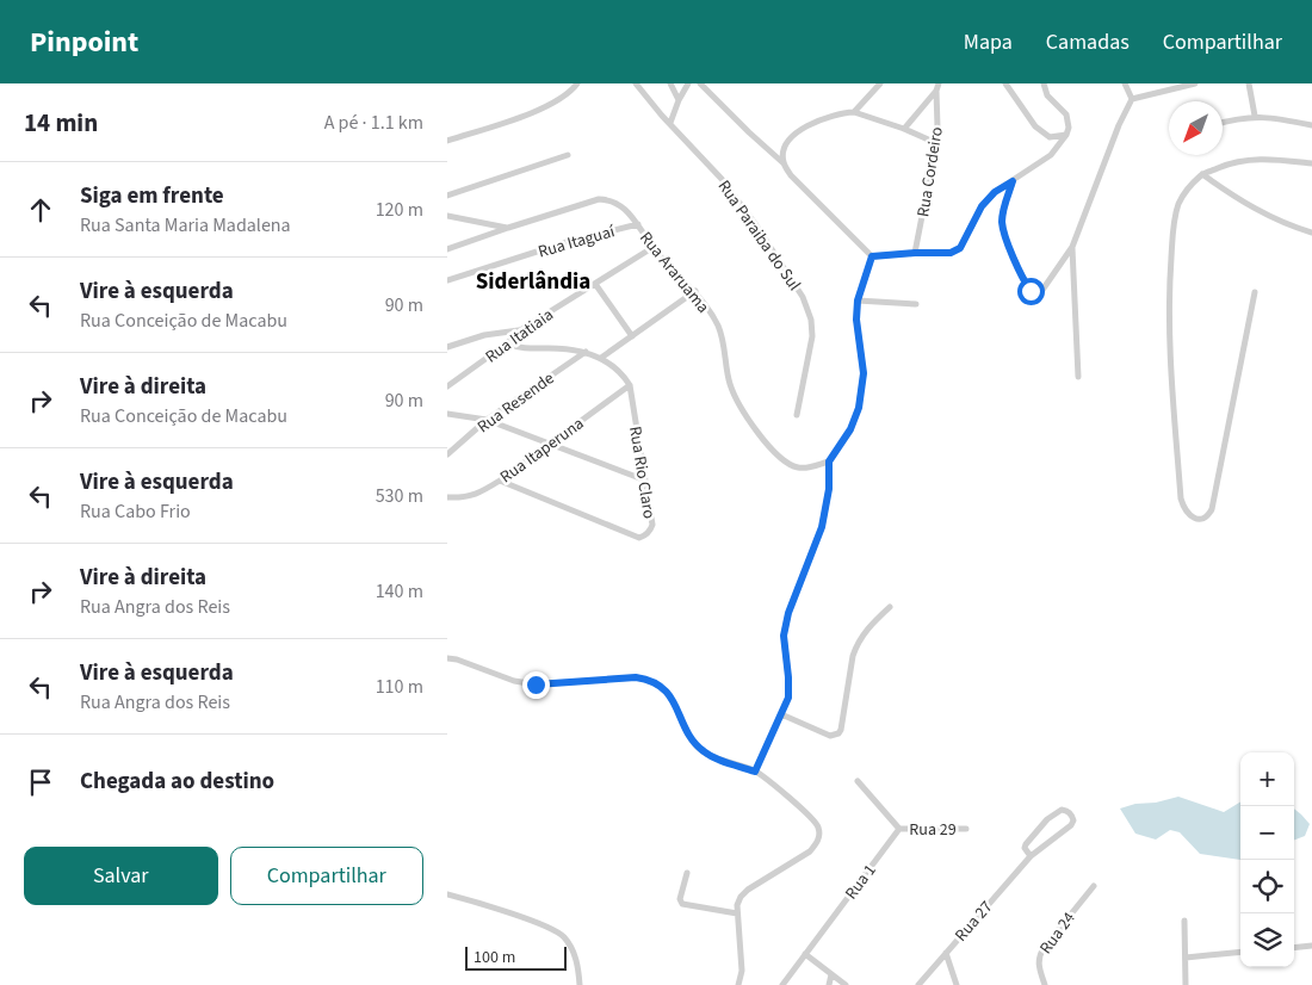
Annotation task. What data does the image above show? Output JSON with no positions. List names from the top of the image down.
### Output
{
  "streets": {
    "street": [
      "Rua Cordeiro",
      "Rua Paraiba do Sul",
      "Rua Itaguaí",
      "Rua Araruama",
      "Rua Itatiaia",
      "Rua Resende",
      "Rua Itaperuna",
      "Rua Rio Claro",
      "Rua 29",
      "Rua 1",
      "Rua 27",
      "Rua 24"
    ]
  },
  "crossings": [
    ["Rua Itaguaí", "Rua Araruama"],
    ["Rua Araruama", "Rua Itatiaia"],
    ["Rua Itaperuna", "Rua Rio Claro"],
    ["Rua 29", "Rua 1"]
  ],
  "districts": ["Siderlândia"],
  "scale_bar": "100 m",
  "north": "bottom left",
  "page": {
    "header": "Pinpoint",
    "nav": ["Mapa", "Camadas", "Compartilhar"],
    "heading": ["14 min", "A pé · 1.1 km"],
    "list": [
      ["Siga em frente", "Rua Santa Maria Madalena", "120 m"],
      ["Vire à esquerda", "Rua Conceição de Macabu", "90 m"],
      ["Vire à direita", "Rua Conceição de Macabu", "90 m"],
      ["Vire à esquerda", "Rua Cabo Frio", "530 m"],
      ["Vire à direita", "Rua Angra dos Reis", "140 m"],
      ["Vire à esquerda", "Rua Angra dos Reis", "110 m"],
      "Chegada ao destino"
    ],
    "map_buttons": ["+", "−"],
    "buttons": ["Salvar", "Compartilhar"],
    "scale": "100 m"
  }
}
